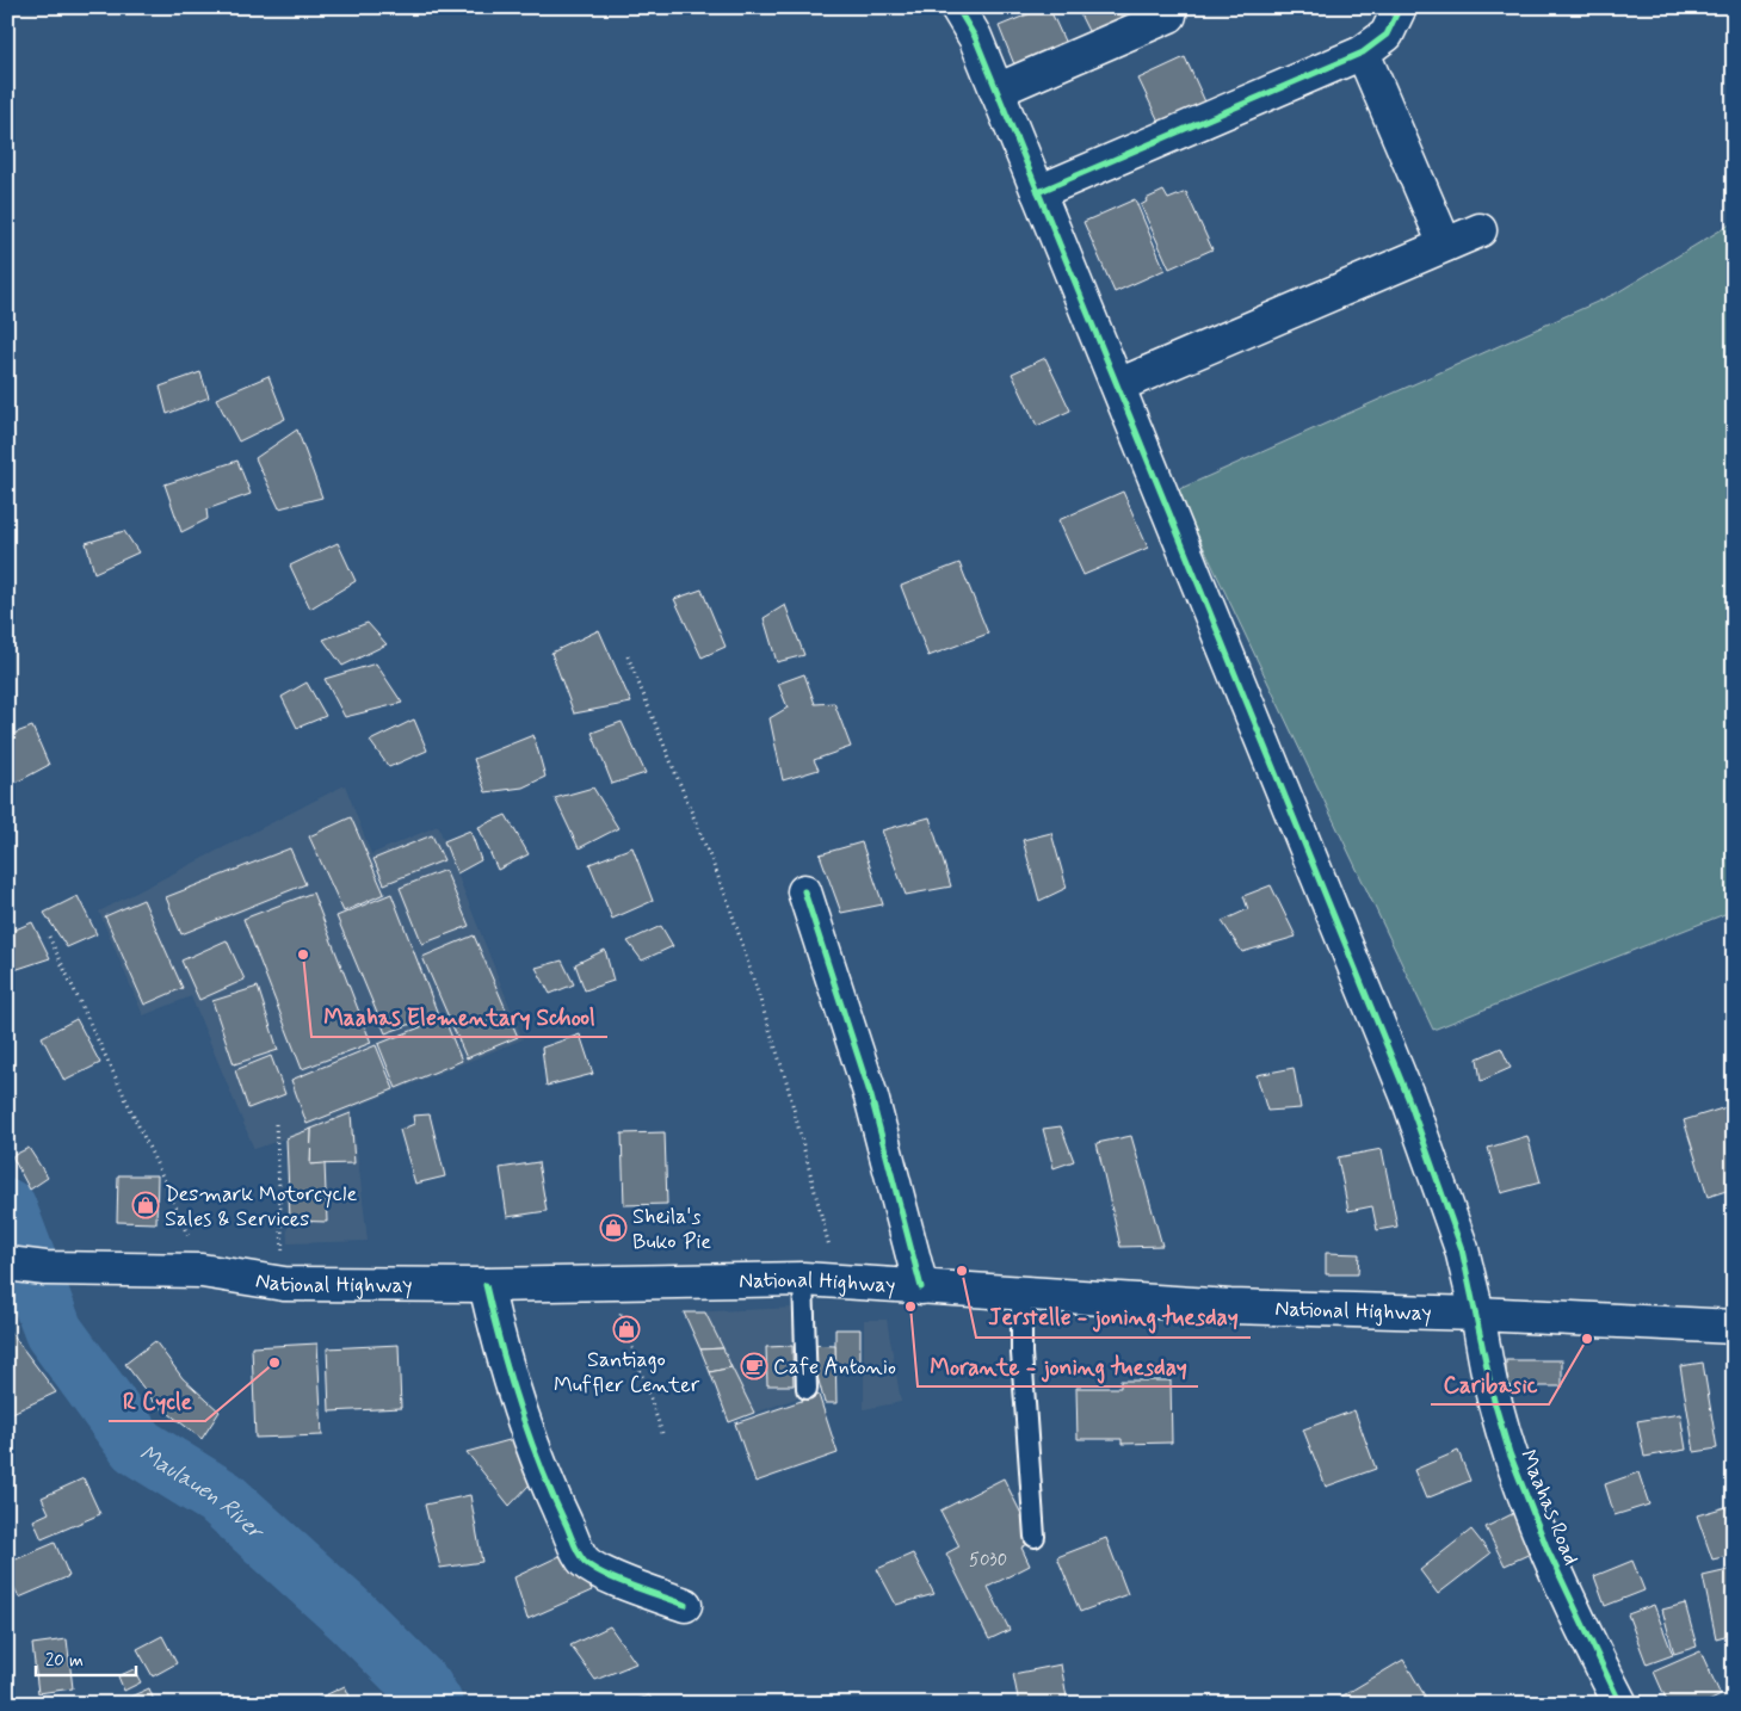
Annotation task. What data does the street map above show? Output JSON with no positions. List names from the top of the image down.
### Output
{
  "streets": {
    "street": ["National Highway", "Maahas Road"]
  },
  "crossings": [
    ["National Highway", "Maahas Road"]
  ],
  "water": ["Maulauen River"],
  "places": {
    "other": [
      "Maahas Elementary School",
      "Jerstelle - joning tuesday",
      "Morante - joning tuesday",
      "Caribasic",
      "R Cycle"
    ],
    "shop": ["Desmark Motorcycle Sales & Services", "Sheila's Buko Pie", "Santiago Muffler Center"],
    "cafe": ["Cafe Antonio"]
  },
  "house_numbers": ["5030"],
  "scale_bar": "20 m"
}
